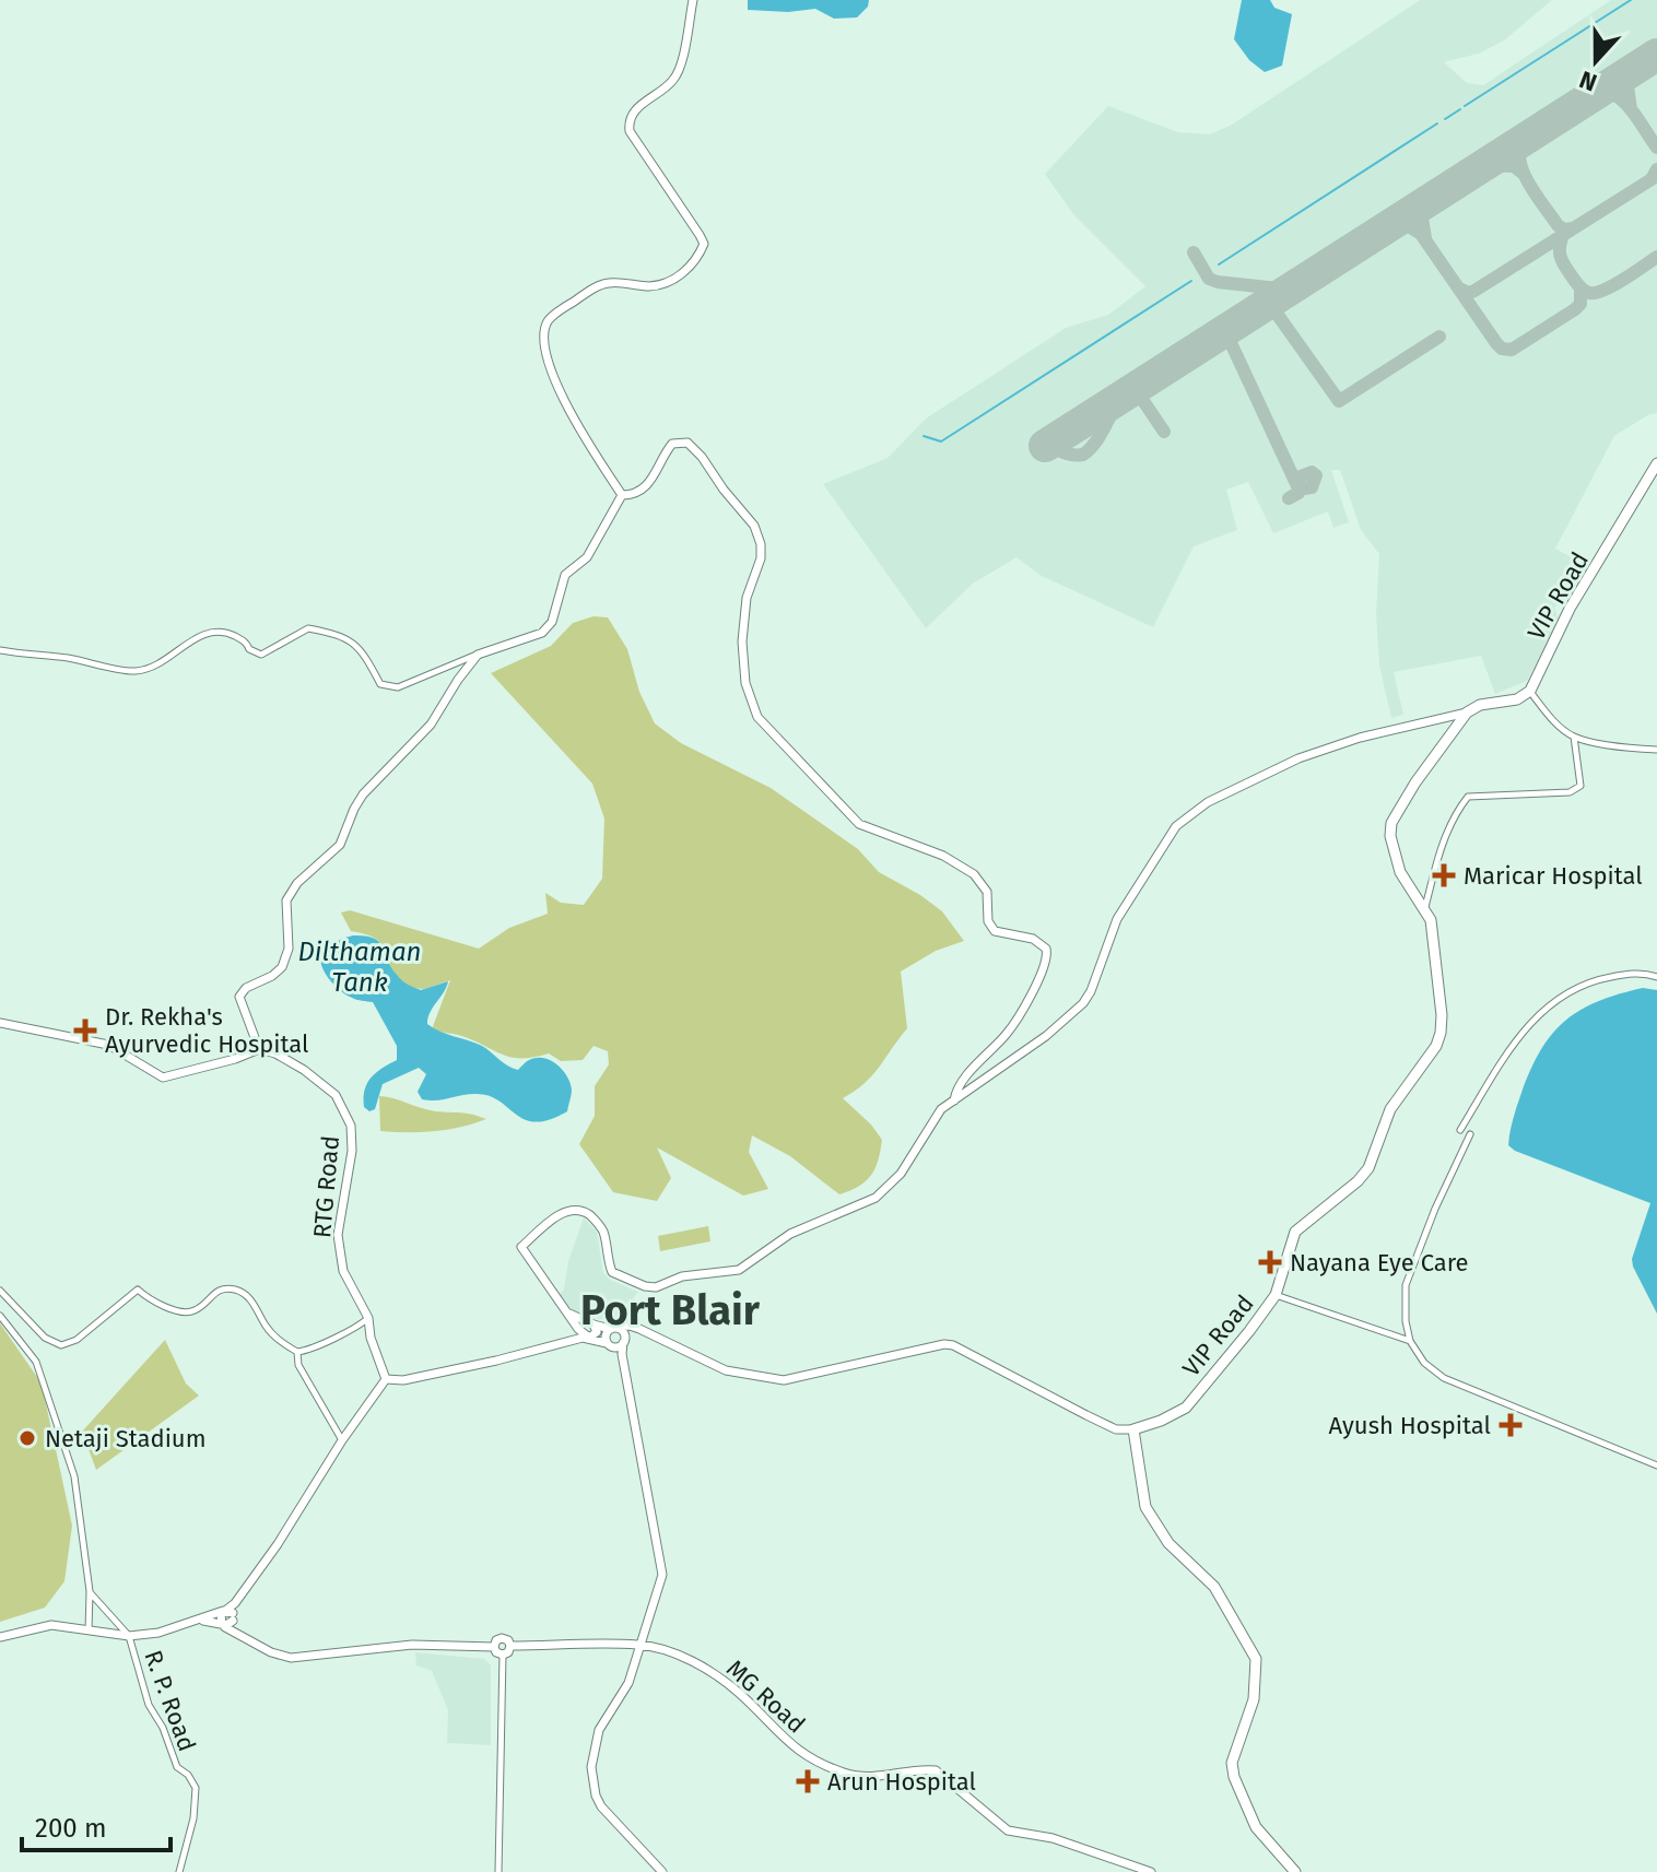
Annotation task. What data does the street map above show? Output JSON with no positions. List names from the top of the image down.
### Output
{
  "streets": {
    "highway": ["VIP Road"],
    "main road": ["RTG Road", "MG Road"],
    "street": ["R. P. Road"]
  },
  "districts": ["Port Blair"],
  "water": ["Dilthaman Tank"],
  "places": {
    "health": [
      "Maricar Hospital",
      "Dr. Rekha's Ayurvedic Hospital",
      "Nayana Eye Care",
      "Ayush Hospital",
      "Arun Hospital"
    ],
    "other": ["Netaji Stadium"]
  },
  "scale_bar": "200 m",
  "north": "bottom"
}
